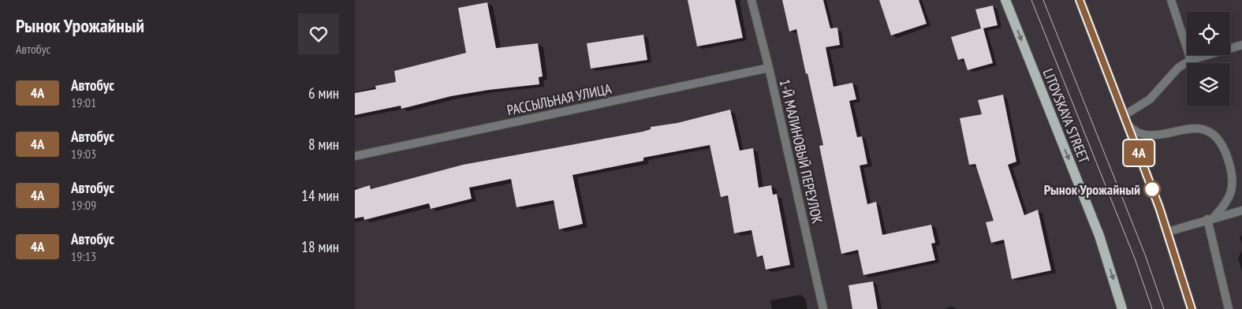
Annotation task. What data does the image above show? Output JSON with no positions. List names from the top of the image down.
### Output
{
  "streets": {
    "main road": ["LITOVSKAYA STREET"],
    "street": ["РАССЫЛЬНАЯ УЛИЦА", "1-Й МАЛИНОВЫЙ ПЕРЕУЛОК"]
  },
  "crossings": [
    ["РАССЫЛЬНАЯ УЛИЦА", "1-Й МАЛИНОВЫЙ ПЕРЕУЛОК"]
  ],
  "places": ["Рынок Урожайный"],
  "lines": ["bus line 4А"],
  "page": {
    "heading": ["Рынок Урожайный", "Автобус"],
    "on_map": "4А",
    "list": [
      {
        "mark": "4А",
        "name": "Автобус",
        "note": "19:01",
        "value": "6 мин"
      },
      {
        "mark": "4А",
        "name": "Автобус",
        "note": "19:03",
        "value": "8 мин"
      },
      {
        "mark": "4А",
        "name": "Автобус",
        "note": "19:09",
        "value": "14 мин"
      },
      {
        "mark": "4А",
        "name": "Автобус",
        "note": "19:13",
        "value": "18 мин"
      }
    ]
  }
}
